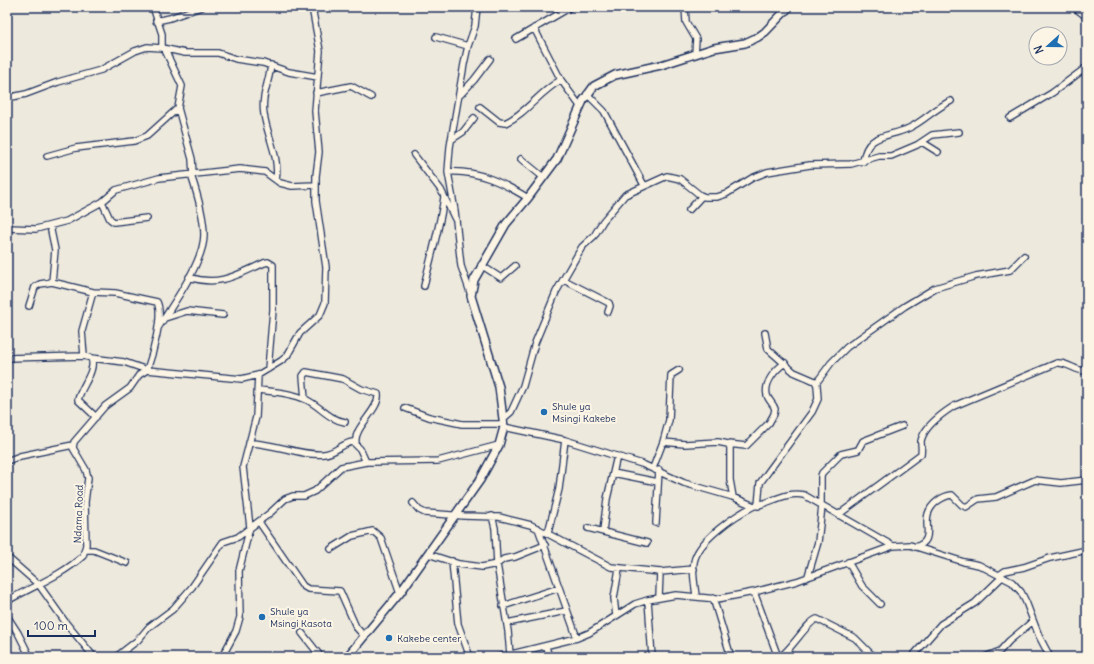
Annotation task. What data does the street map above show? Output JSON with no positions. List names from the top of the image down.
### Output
{
  "streets": {
    "street": ["Ndama Road"]
  },
  "places": ["Shule ya Msingi Kakebe", "Shule ya Msingi Kasota", "Kakebe center"],
  "scale_bar": "100 m",
  "north": "left"
}
